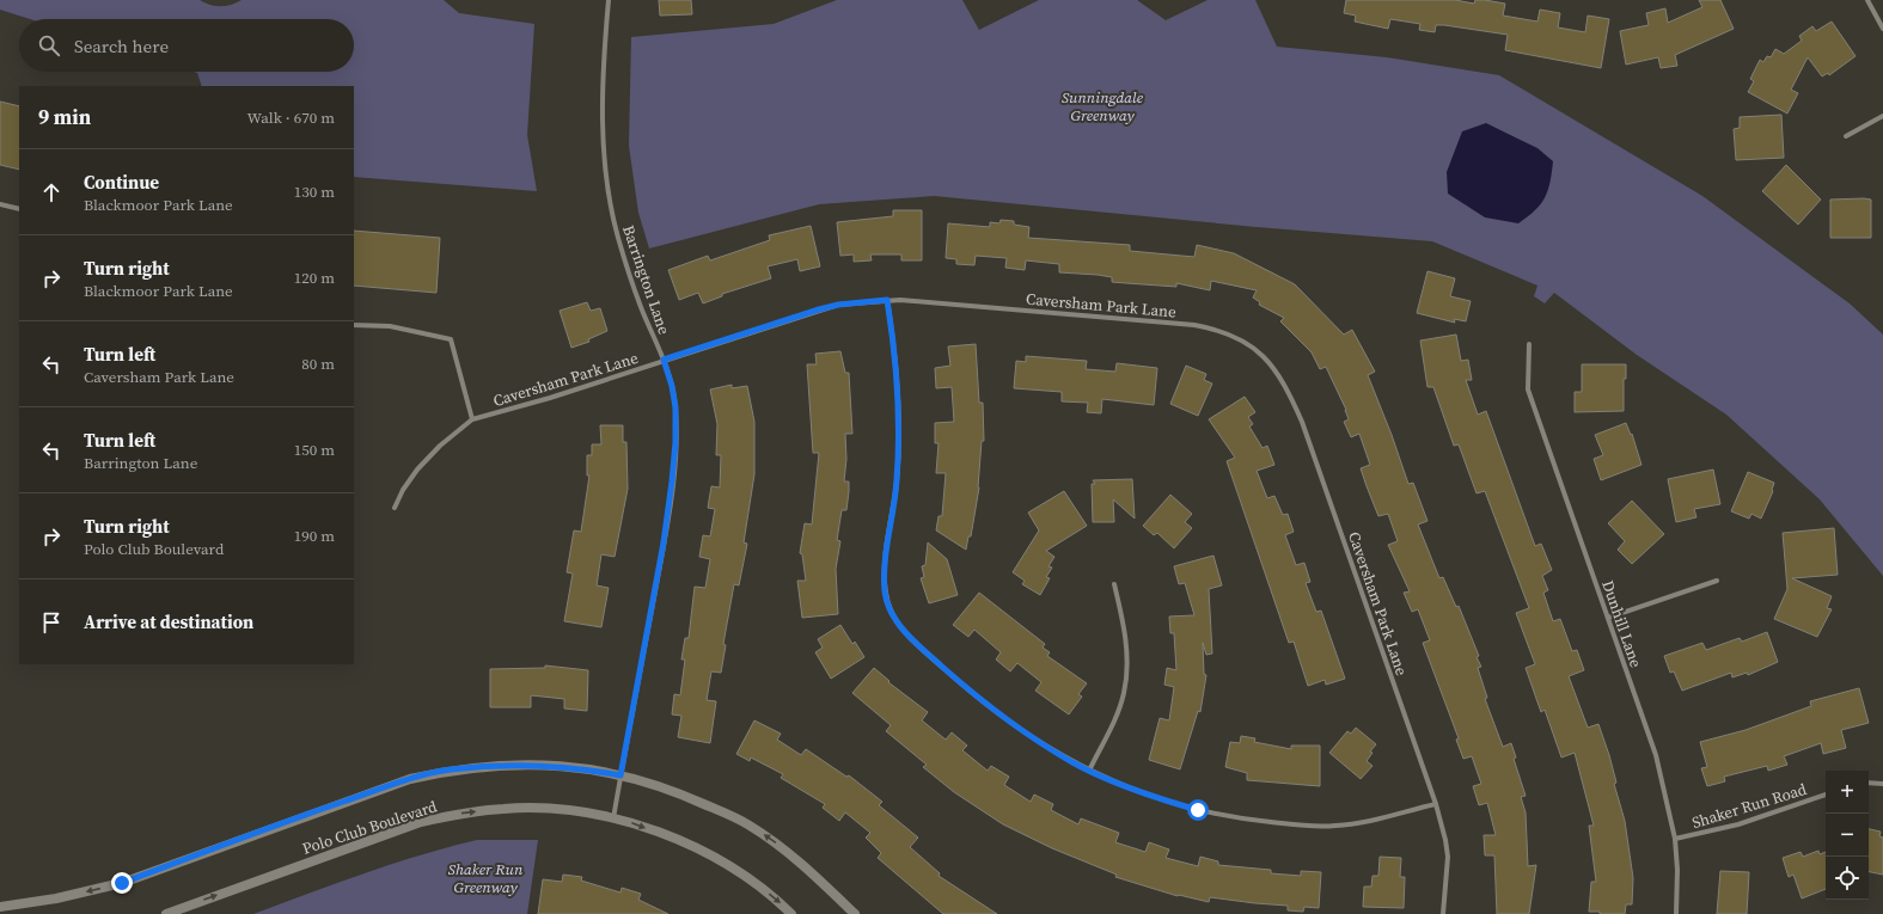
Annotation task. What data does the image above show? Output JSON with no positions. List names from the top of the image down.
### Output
{
  "streets": {
    "street": [
      "Barrington Lane",
      "Caversham Park Lane",
      "Dunhill Lane",
      "Shaker Run Road",
      "Polo Club Boulevard"
    ]
  },
  "crossings": [
    ["Barrington Lane", "Caversham Park Lane"],
    ["Barrington Lane", "Polo Club Boulevard"],
    ["Dunhill Lane", "Shaker Run Road"]
  ],
  "parks": ["Sunningdale Greenway", "Shaker Run Greenway"],
  "page": {
    "search": "Search here",
    "heading": ["9 min", "Walk · 670 m"],
    "list": [
      ["Continue", "Blackmoor Park Lane", "130 m"],
      ["Turn right", "Blackmoor Park Lane", "120 m"],
      ["Turn left", "Caversham Park Lane", "80 m"],
      ["Turn left", "Barrington Lane", "150 m"],
      ["Turn right", "Polo Club Boulevard", "190 m"],
      "Arrive at destination"
    ],
    "map_buttons": ["+", "−"]
  }
}
